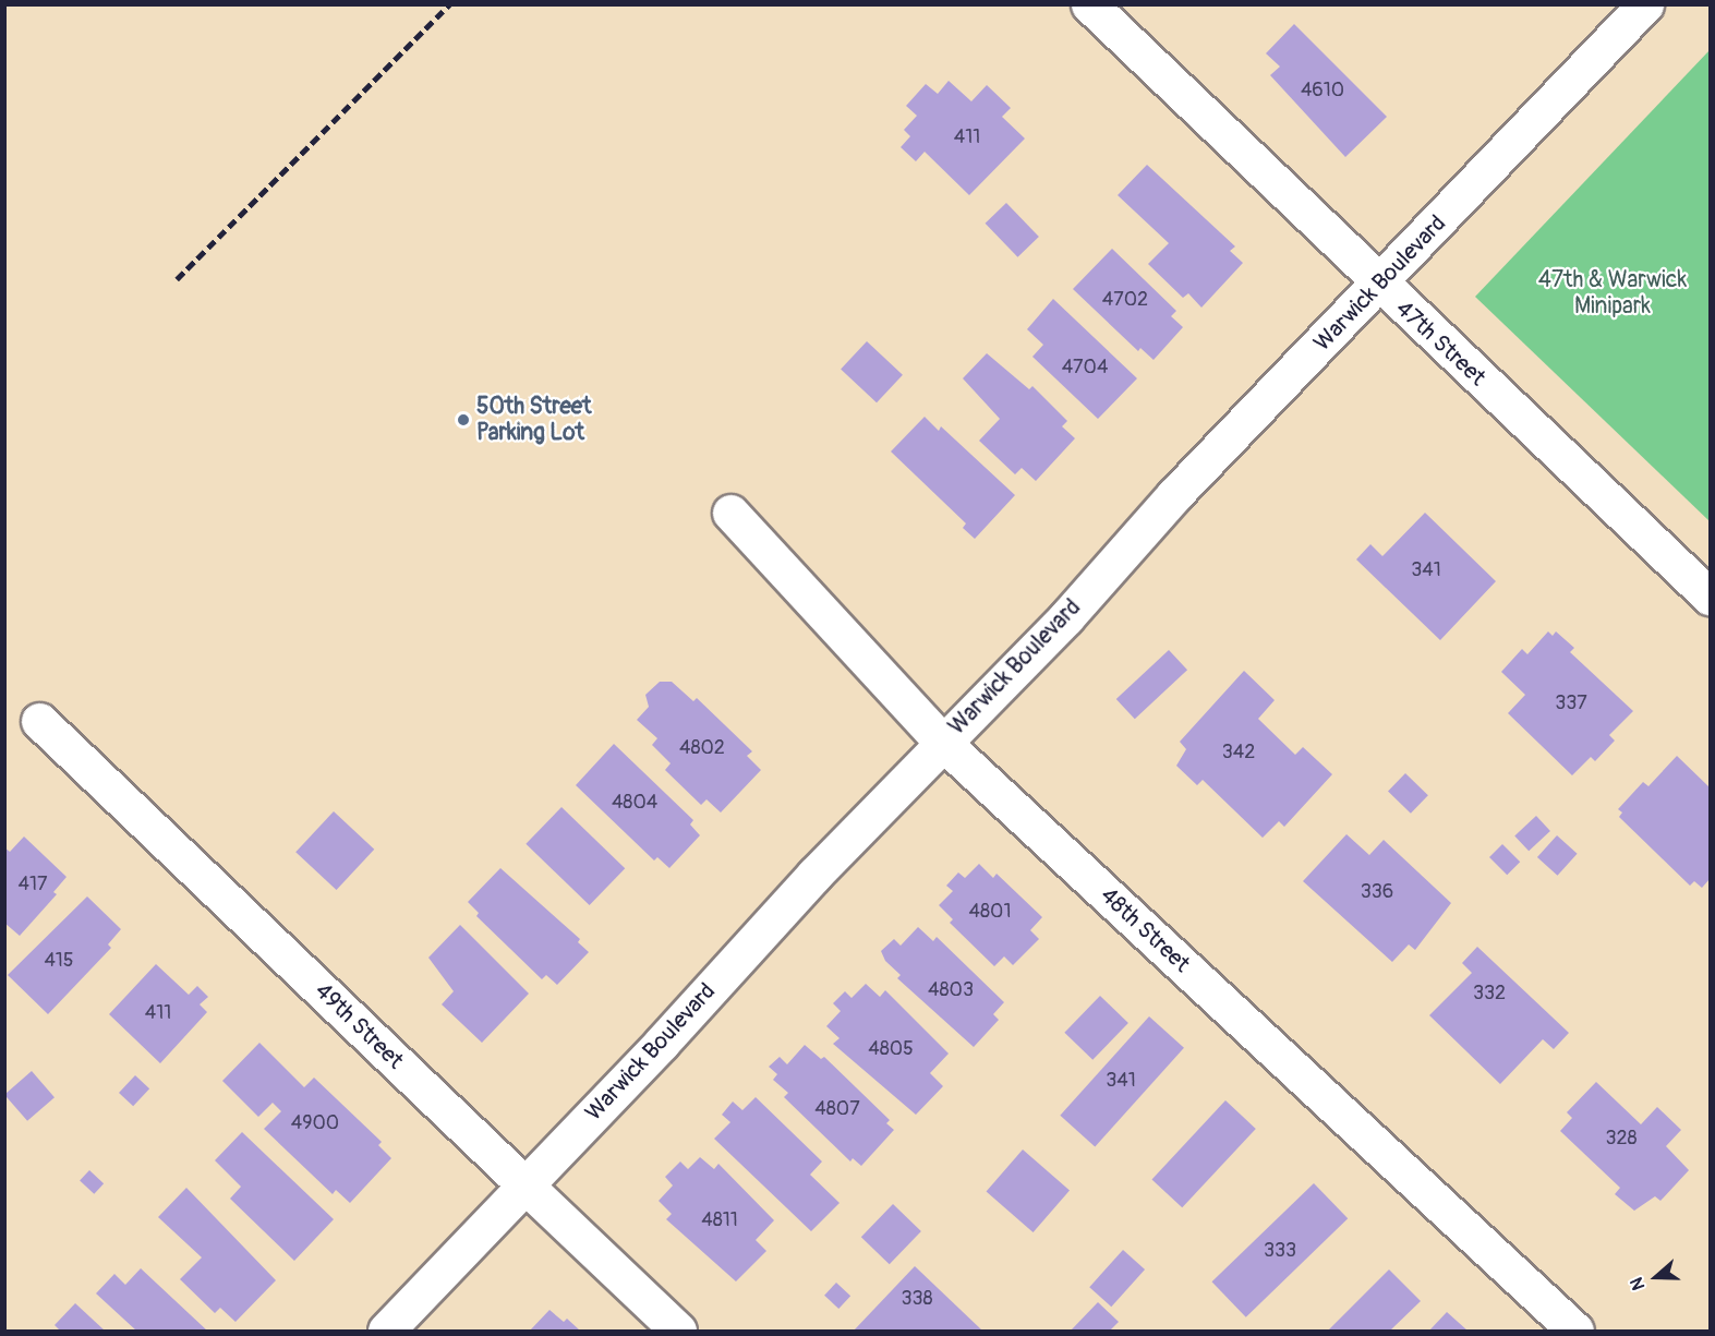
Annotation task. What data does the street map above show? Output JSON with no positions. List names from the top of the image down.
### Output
{
  "streets": {
    "street": [
      "Warwick Boulevard",
      "47th Street",
      "48th Street",
      "49th Street"
    ]
  },
  "crossings": [
    ["Warwick Boulevard", "47th Street"],
    ["Warwick Boulevard", "48th Street"],
    ["Warwick Boulevard", "49th Street"]
  ],
  "parks": ["47th & Warwick Minipark"],
  "places": ["50th Street Parking Lot"],
  "house_numbers": [
    "4610",
    "411",
    "4702",
    "4704",
    "341",
    "337",
    "4802",
    "342",
    "4804",
    "417",
    "336",
    "4801",
    "415",
    "4803",
    "332",
    "411",
    "4805",
    "341",
    "4807",
    "4900",
    "328",
    "4811",
    "333",
    "338"
  ],
  "north": "left"
}
